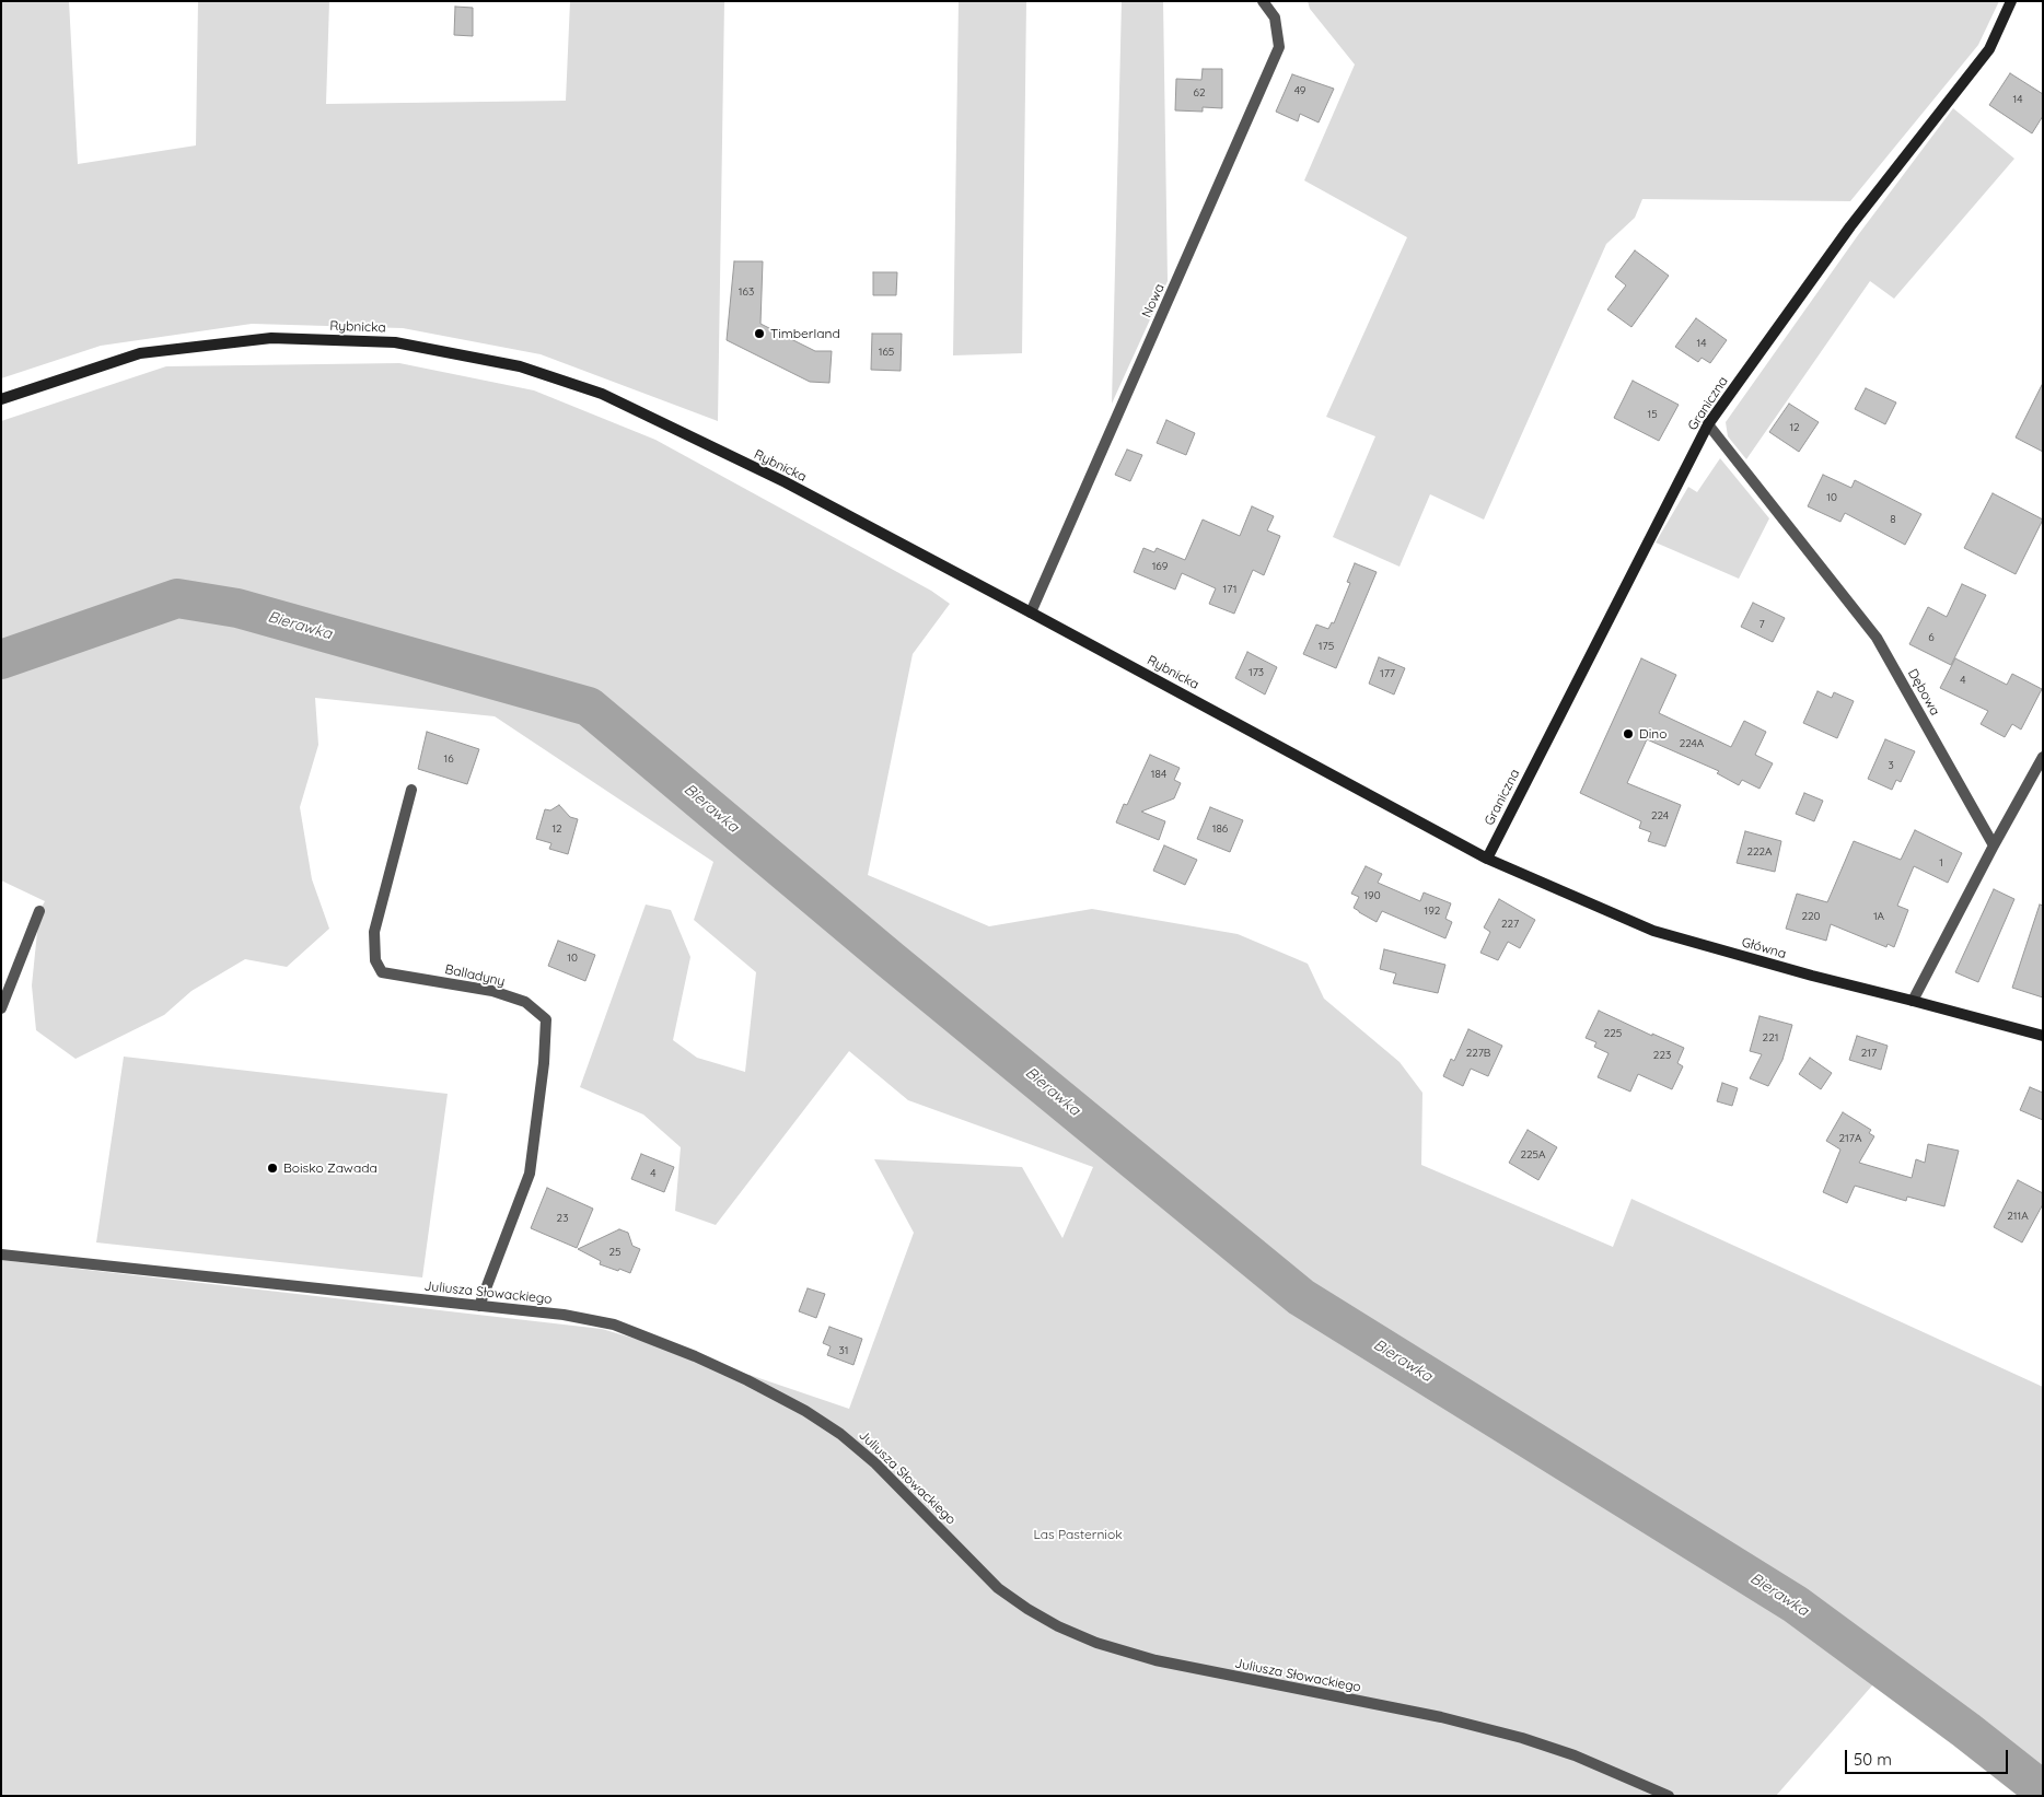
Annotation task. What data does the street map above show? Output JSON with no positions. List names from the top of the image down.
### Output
{
  "streets": {
    "main road": ["Rybnicka", "Graniczna", "Główna"],
    "street": [
      "Nowa",
      "Dębowa",
      "Balladyny",
      "Juliusza Słowackiego"
    ]
  },
  "crossings": [
    ["Nowa", "Rybnicka"],
    ["Rybnicka", "Graniczna"],
    ["Rybnicka", "Główna"],
    ["Graniczna", "Dębowa"],
    ["Graniczna", "Główna"],
    ["Balladyny", "Juliusza Słowackiego"]
  ],
  "water": ["Bierawka"],
  "parks": ["Las Pasterniok"],
  "places": ["Timberland", "Dino", "Boisko Zawada"],
  "house_numbers": [
    "49",
    "62",
    "14",
    "163",
    "14",
    "165",
    "15",
    "12",
    "10",
    "8",
    "169",
    "171",
    "7",
    "6",
    "175",
    "173",
    "177",
    "4",
    "224A",
    "16",
    "3",
    "184",
    "224",
    "12",
    "186",
    "222A",
    "1",
    "190",
    "192",
    "220",
    "1A",
    "227",
    "10",
    "225",
    "221",
    "227B",
    "217",
    "223",
    "217A",
    "225A",
    "4",
    "211A",
    "23",
    "25",
    "31"
  ],
  "scale_bar": "50 m"
}
